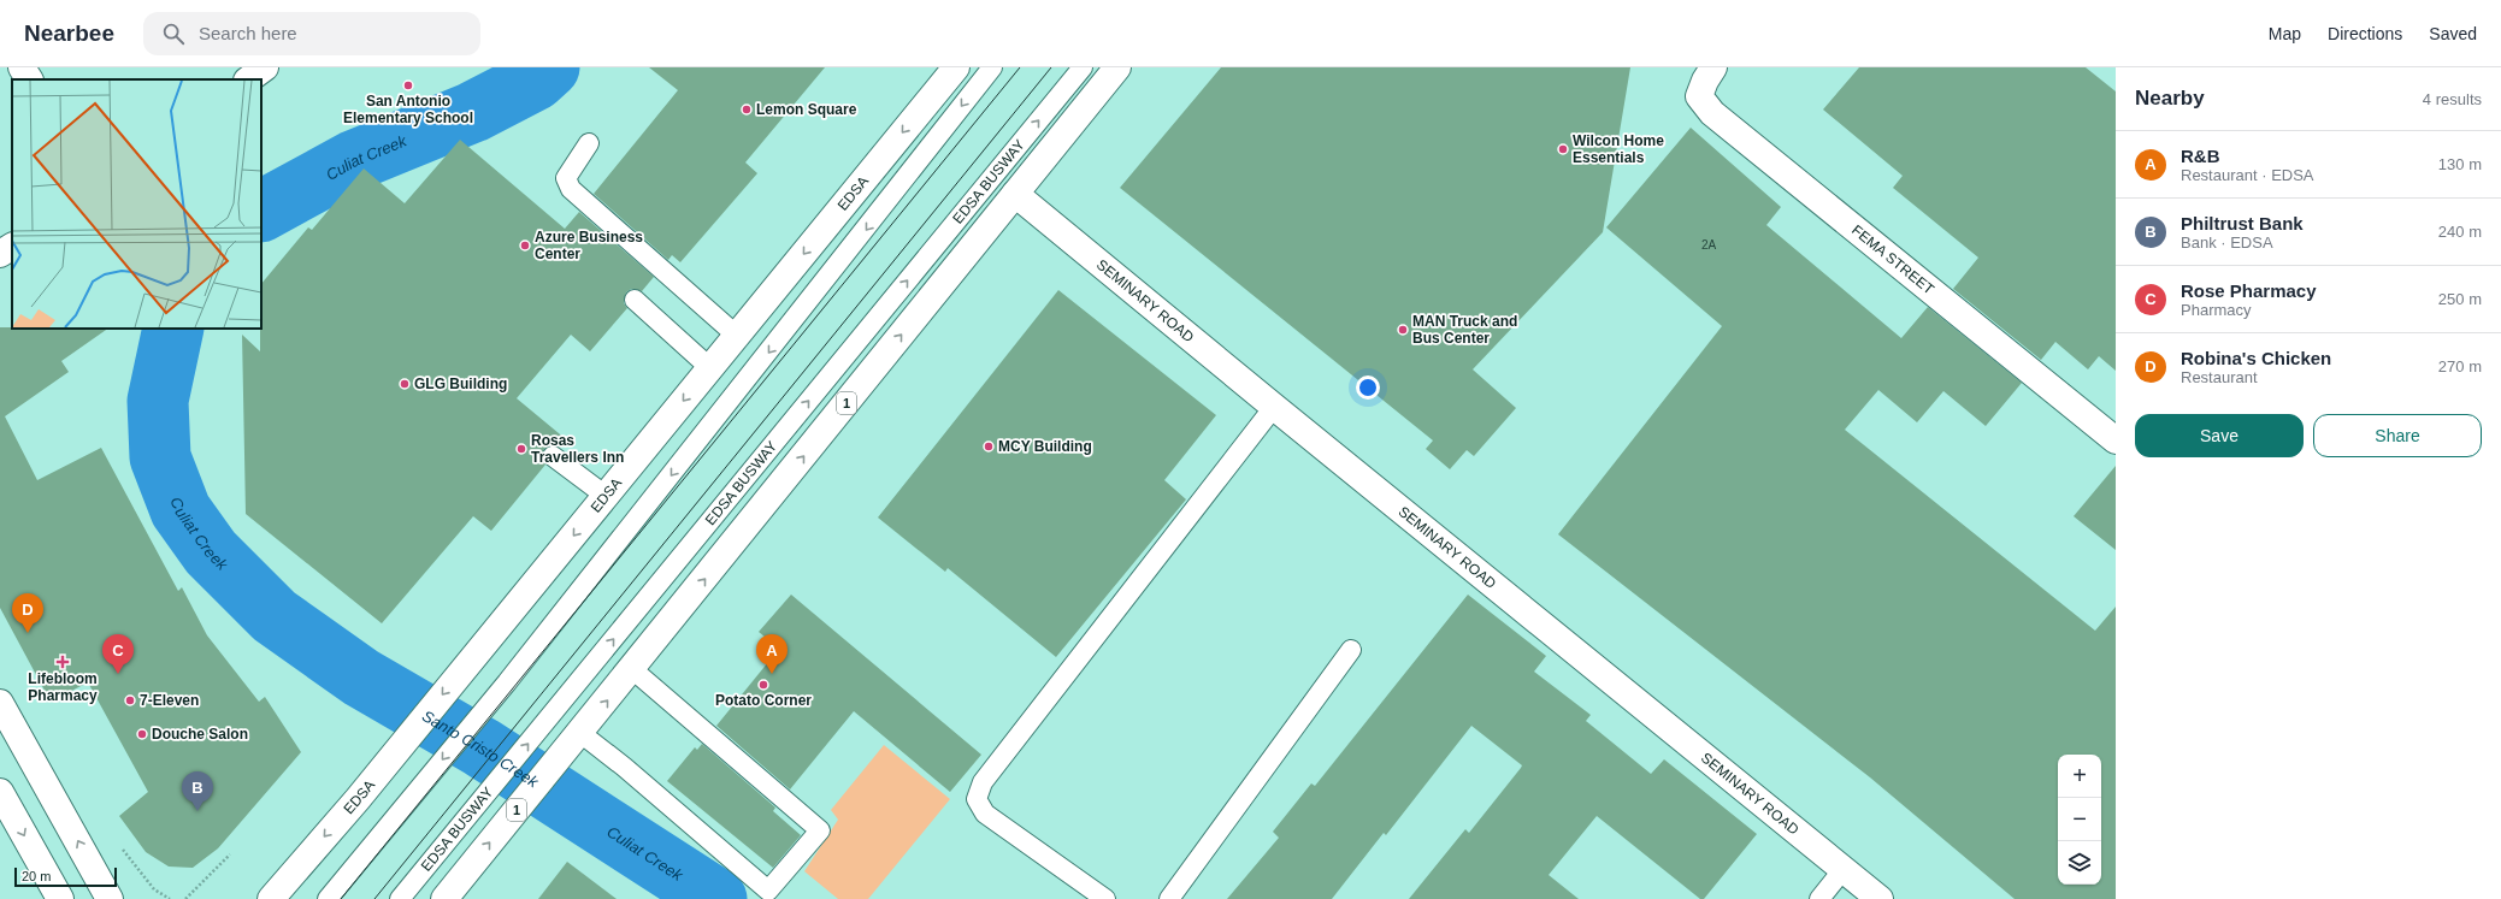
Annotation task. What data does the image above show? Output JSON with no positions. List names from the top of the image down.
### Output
{
  "streets": {
    "main road": [
      "EDSA",
      "FEMA STREET",
      "SEMINARY ROAD",
      "1"
    ],
    "lane": ["EDSA BUSWAY"]
  },
  "crossings": [
    ["SEMINARY ROAD", "1"]
  ],
  "water": ["Culiat Creek", "Santo Cristo Creek"],
  "places": {
    "other": [
      "San Antonio Elementary School",
      "Lemon Square",
      "Wilcon Home Essentials",
      "Azure Business Center",
      "MAN Truck and Bus Center",
      "GLG Building",
      "MCY Building",
      "Rosas Travellers Inn",
      "Potato Corner",
      "7-Eleven",
      "Douche Salon"
    ],
    "health": ["Lifebloom Pharmacy"]
  },
  "house_numbers": ["2A"],
  "scale_bar": "20 m",
  "page": {
    "header": "Nearbee",
    "search": "Search here",
    "nav": ["Map", "Directions", "Saved"],
    "heading": ["Nearby", "4 results"],
    "list": [
      {
        "mark": "A",
        "name": "R&B",
        "note": "Restaurant · EDSA",
        "value": "130 m"
      },
      {
        "mark": "B",
        "name": "Philtrust Bank",
        "note": "Bank · EDSA",
        "value": "240 m"
      },
      {
        "mark": "C",
        "name": "Rose Pharmacy",
        "note": "Pharmacy",
        "value": "250 m"
      },
      {
        "mark": "D",
        "name": "Robina's Chicken",
        "note": "Restaurant",
        "value": "270 m"
      }
    ],
    "buttons": ["Save", "Share"],
    "pins": [
      "D",
      "A",
      "C",
      "B"
    ],
    "map_buttons": ["+", "−"],
    "scale": "20 m"
  }
}
